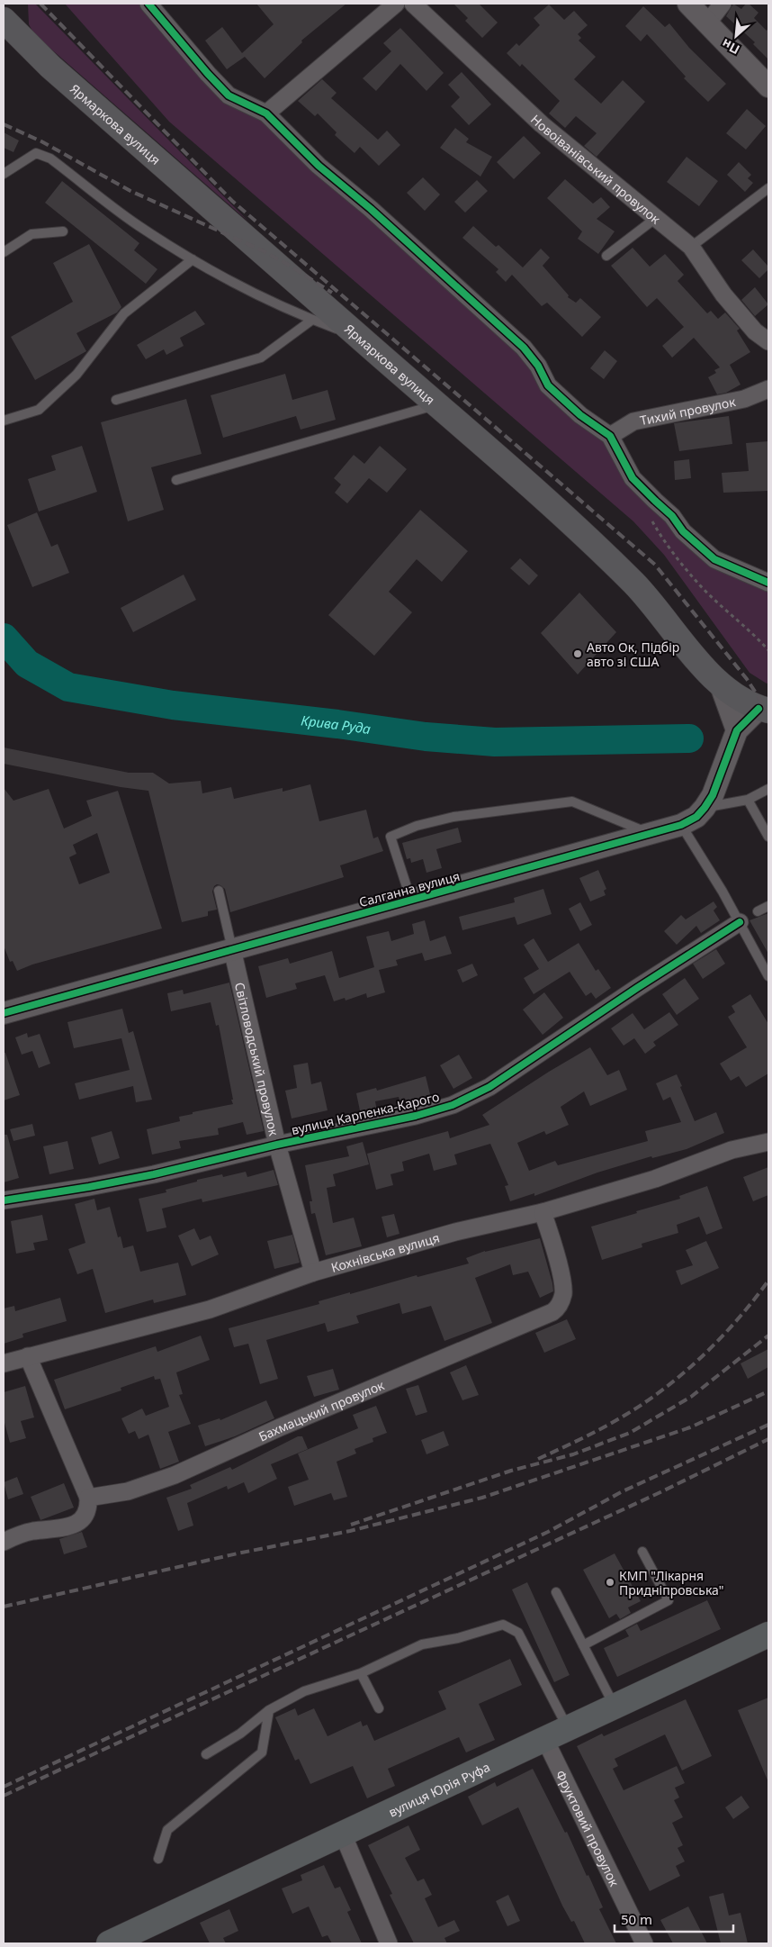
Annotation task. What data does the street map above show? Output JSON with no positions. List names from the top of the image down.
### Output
{
  "streets": {
    "main road": ["Ярмаркова вулиця", "вулиця Юрія Руфа"],
    "street": [
      "Новоіванівський провулок",
      "Тихий провулок",
      "Салганна вулиця",
      "Світловодський провулок",
      "вулиця Карпенка-Карого",
      "Кохнівська вулиця",
      "Бахмацький провулок",
      "Фруктовий провулок"
    ]
  },
  "crossings": [
    ["Ярмаркова вулиця", "Салганна вулиця"],
    ["Салганна вулиця", "Світловодський провулок"],
    ["Світловодський провулок", "вулиця Карпенка-Карого"],
    ["Світловодський провулок", "Кохнівська вулиця"],
    ["Кохнівська вулиця", "Бахмацький провулок"],
    ["вулиця Юрія Руфа", "Фруктовий провулок"]
  ],
  "water": ["Крива Руда"],
  "places": ["Авто Ок, Підбір авто зі США", "КМП \"Лікарня Придніпровська\""],
  "scale_bar": "50 m",
  "north": "bottom left"
}
